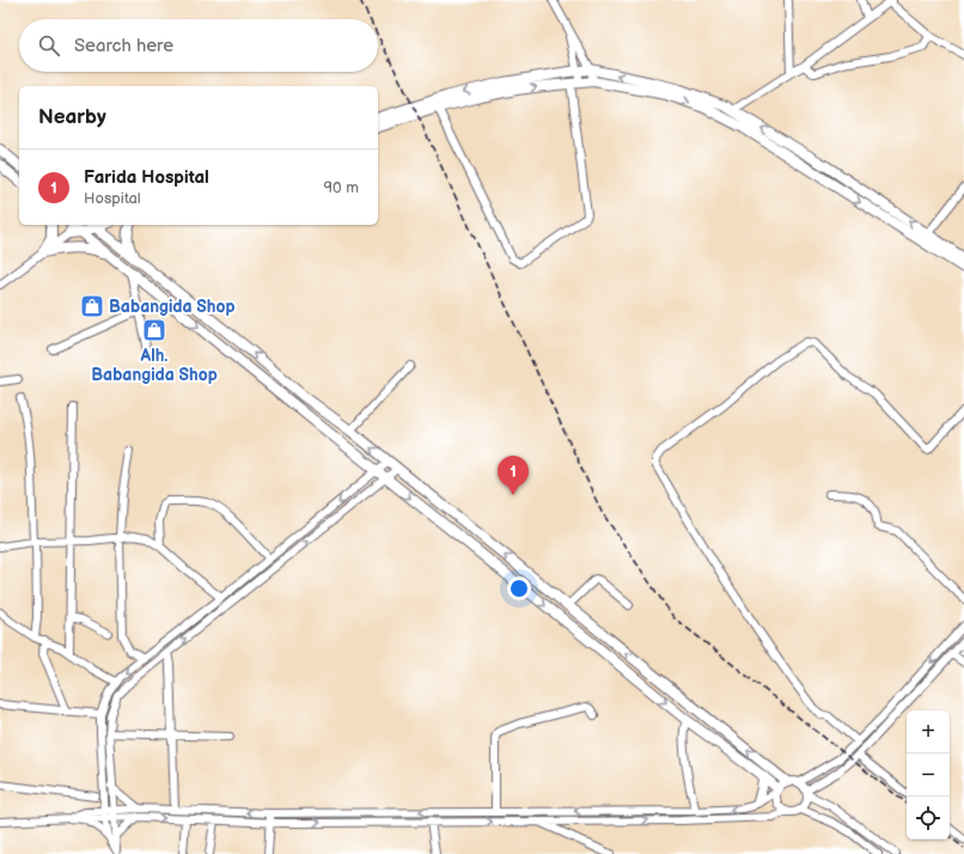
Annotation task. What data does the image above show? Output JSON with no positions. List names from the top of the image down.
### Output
{
  "places": {
    "shop": ["Babangida Shop", "Alh. Babangida Shop"]
  },
  "page": {
    "search": "Search here",
    "heading": "Nearby",
    "list": [
      {
        "mark": "1",
        "name": "Farida Hospital",
        "note": "Hospital",
        "value": "90 m"
      }
    ],
    "pins": "1",
    "map_buttons": ["+", "−"]
  }
}
